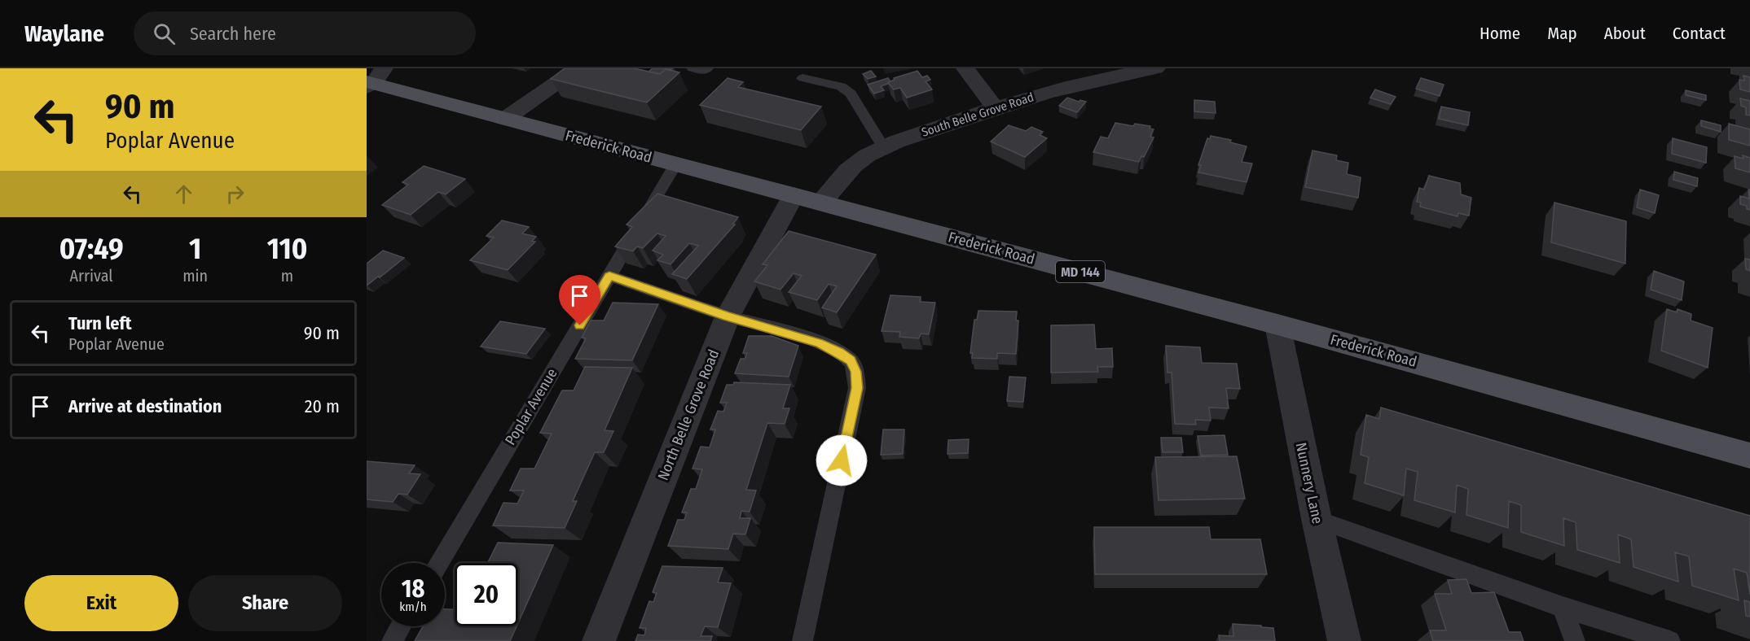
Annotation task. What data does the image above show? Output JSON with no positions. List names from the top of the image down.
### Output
{
  "streets": {
    "main road": ["Frederick Road", "MD 144"],
    "street": ["South Belle Grove Road", "North Belle Grove Road", "Nunnery Lane"],
    "lane": ["Poplar Avenue"]
  },
  "crossings": [
    ["South Belle Grove Road", "Frederick Road"],
    ["Frederick Road", "Poplar Avenue"],
    ["Frederick Road", "North Belle Grove Road"],
    ["Frederick Road", "Nunnery Lane"]
  ],
  "page": {
    "header": "Waylane",
    "search": "Search here",
    "nav": [
      "Home",
      "Map",
      "About",
      "Contact"
    ],
    "turn": ["90 m", "Poplar Avenue"],
    "eta": [
      "07:49",
      "Arrival",
      "1",
      "min",
      "110",
      "m"
    ],
    "list": [
      {
        "name": "Turn left",
        "note": "Poplar Avenue",
        "value": "90 m"
      },
      {
        "name": "Arrive at destination",
        "value": "20 m"
      }
    ],
    "speed": "18 km/h",
    "limit": "20",
    "buttons": ["Exit", "Share"]
  }
}
